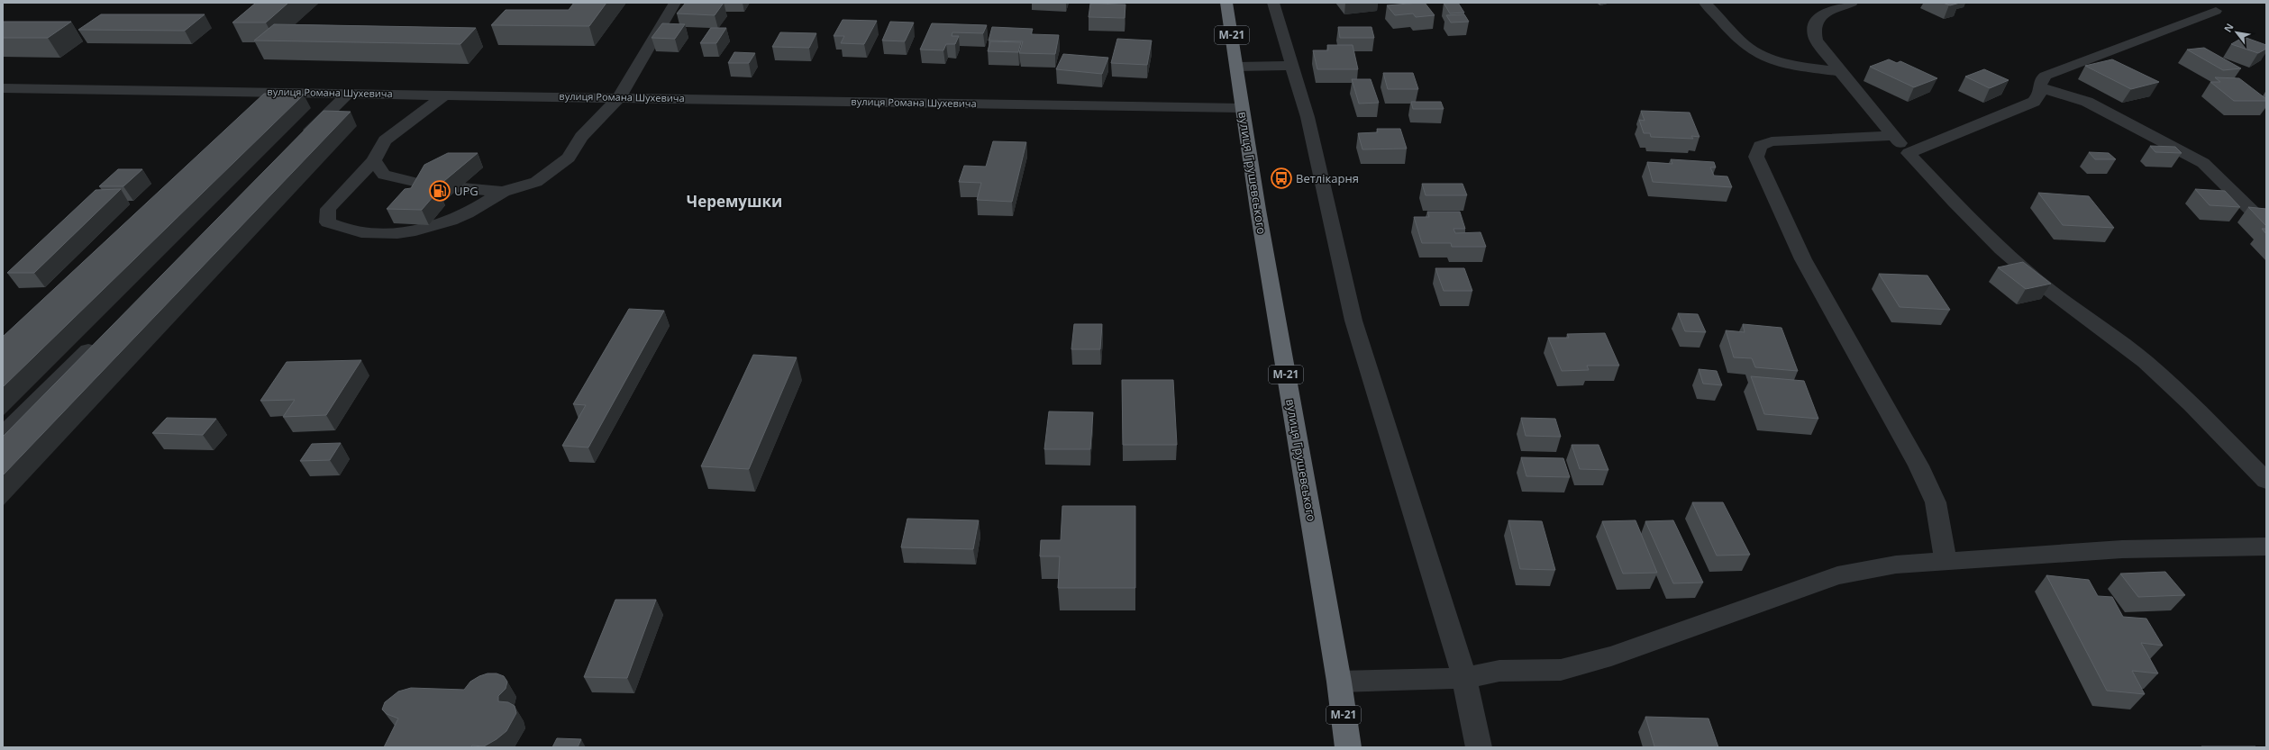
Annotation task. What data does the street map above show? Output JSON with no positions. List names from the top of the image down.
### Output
{
  "streets": {
    "highway": ["М-21", "вулиця Грушевського"],
    "street": ["вулиця Романа Шухевича"]
  },
  "crossings": [
    ["вулиця Романа Шухевича", "вулиця Грушевського"]
  ],
  "districts": ["Черемушки"],
  "places": {
    "bus stop": ["Ветлікарня"],
    "fuel station": ["UPG"]
  },
  "north": "top left"
}
